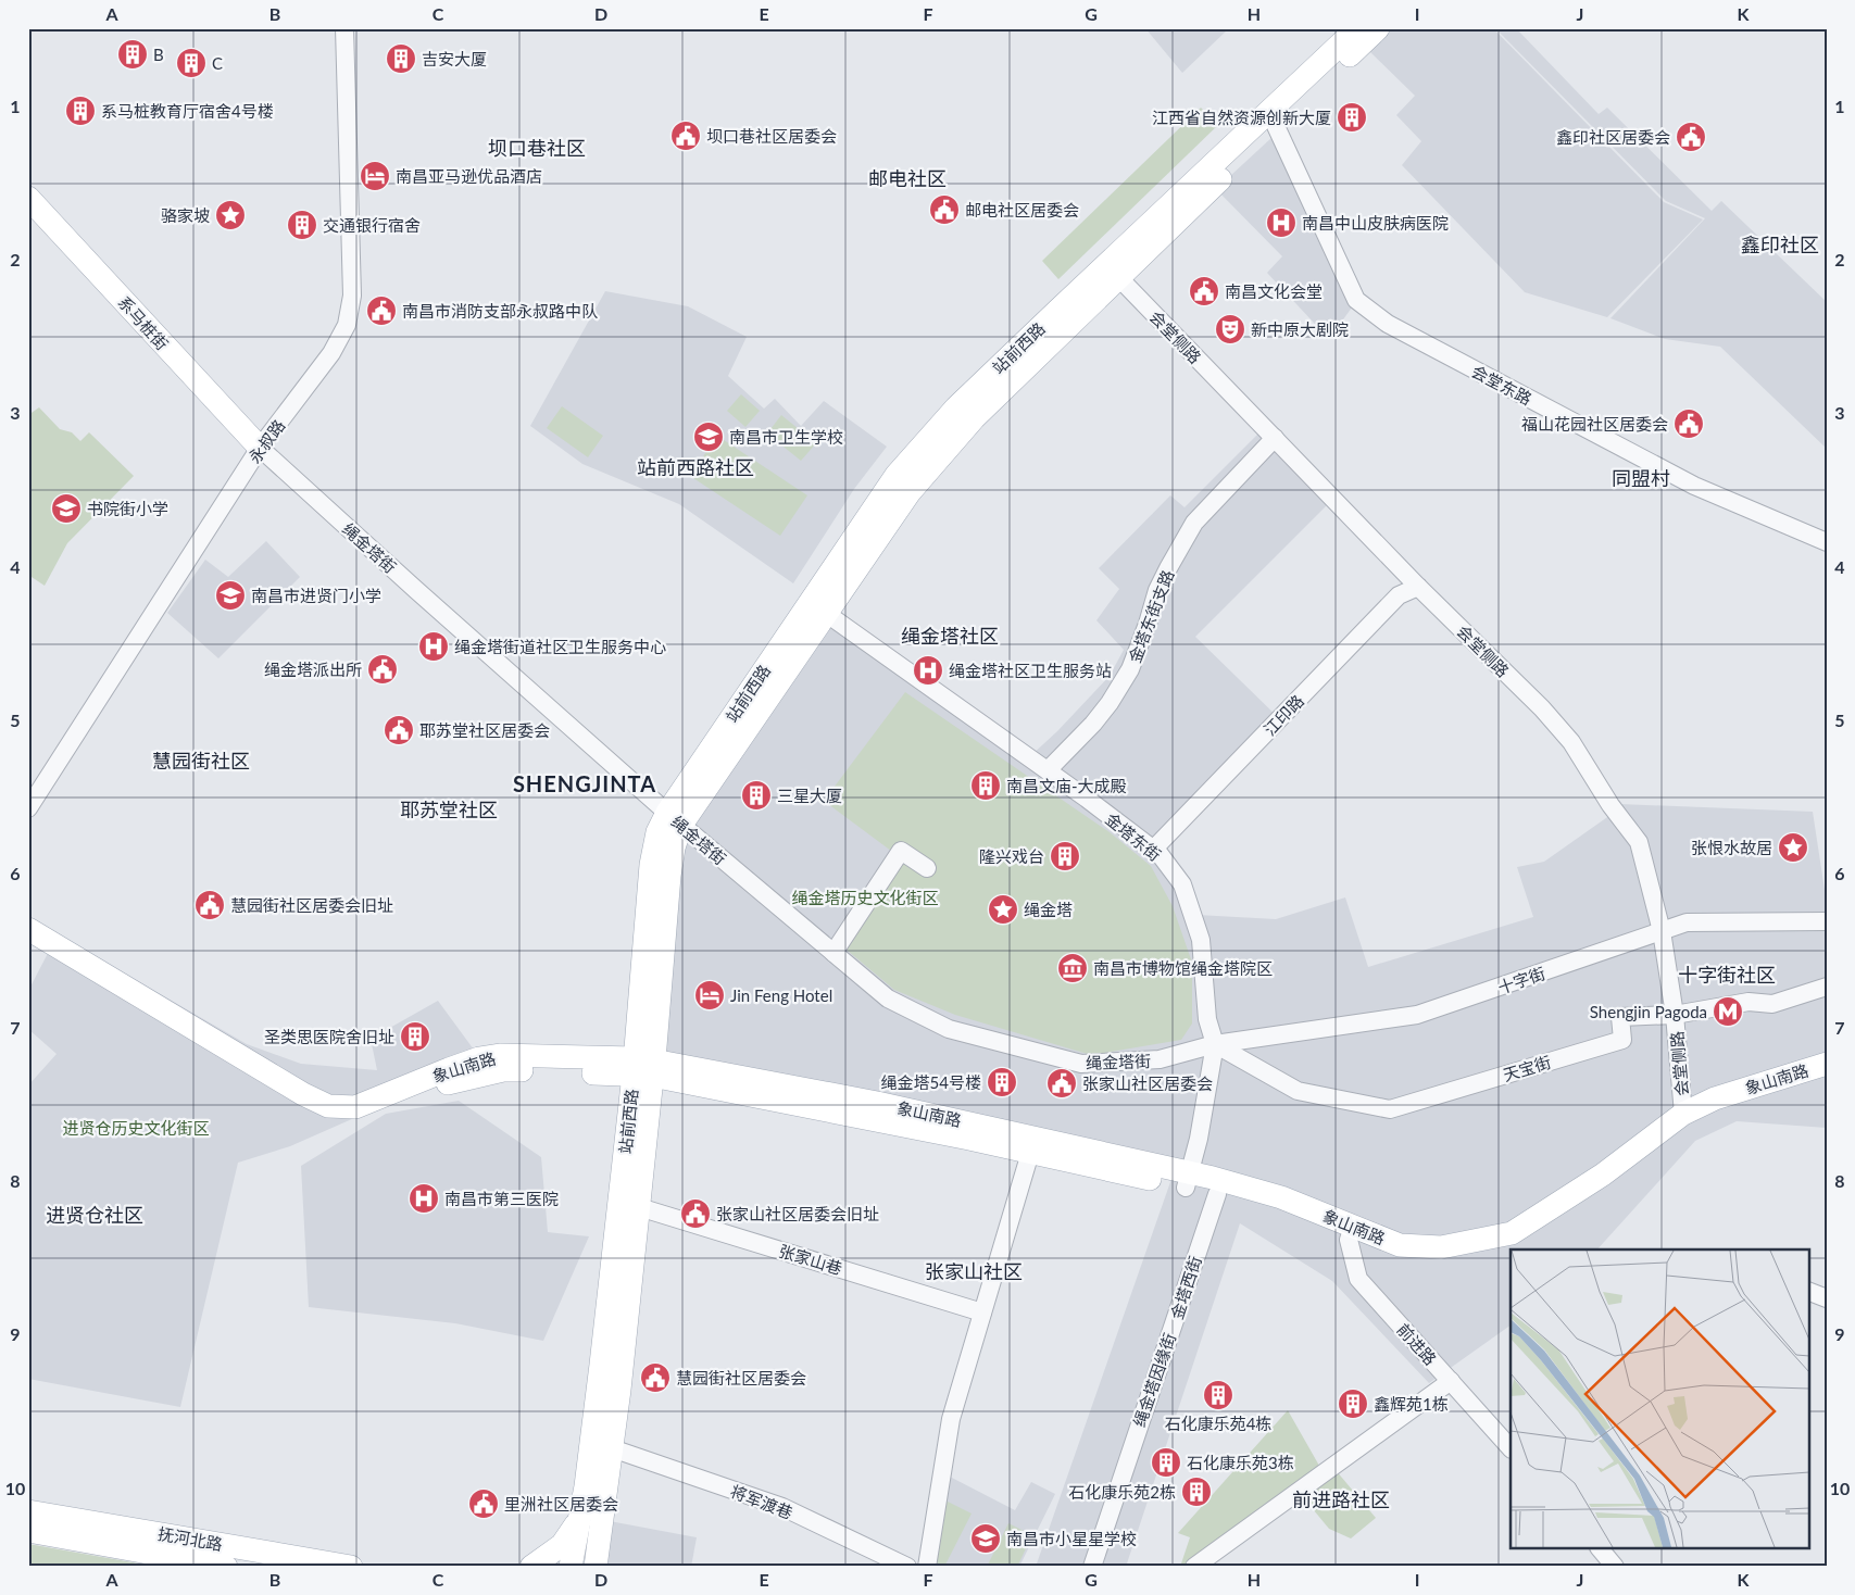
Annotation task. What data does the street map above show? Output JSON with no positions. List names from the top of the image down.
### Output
{
  "streets": {
    "main road": [
      "系马桩街",
      "站前西路",
      "象山南路",
      "抚河北路"
    ],
    "street": [
      "会堂侧路",
      "会堂东路",
      "永叔路",
      "绳金塔街",
      "金塔东街支路",
      "江印路",
      "金塔东街",
      "十字街",
      "天宝街",
      "张家山巷",
      "金塔西街",
      "前进路",
      "将军渡巷"
    ]
  },
  "crossings": [
    ["系马桩街", "永叔路"],
    ["系马桩街", "绳金塔街"],
    ["会堂侧路", "站前西路"],
    ["会堂侧路", "金塔东街支路"],
    ["会堂侧路", "江印路"],
    ["会堂侧路", "十字街"],
    ["会堂侧路", "象山南路"],
    ["会堂侧路", "天宝街"],
    ["站前西路", "会堂东路"],
    ["站前西路", "绳金塔街"],
    ["站前西路", "金塔东街"],
    ["站前西路", "象山南路"],
    ["站前西路", "张家山巷"],
    ["站前西路", "将军渡巷"],
    ["永叔路", "绳金塔街"],
    ["绳金塔街", "金塔东街"],
    ["绳金塔街", "十字街"],
    ["绳金塔街", "天宝街"],
    ["金塔东街支路", "金塔东街"],
    ["江印路", "金塔东街"],
    ["金塔东街", "十字街"],
    ["金塔东街", "象山南路"],
    ["金塔东街", "天宝街"],
    ["十字街", "天宝街"],
    ["象山南路", "金塔西街"],
    ["象山南路", "前进路"]
  ],
  "districts": [
    "坝口巷社区",
    "邮电社区",
    "鑫印社区",
    "站前西路社区",
    "同盟村",
    "绳金塔社区",
    "慧园街社区",
    "SHENGJINTA",
    "耶苏堂社区",
    "十字街社区",
    "进贤仓社区",
    "张家山社区",
    "前进路社区"
  ],
  "parks": ["绳金塔历史文化街区", "进贤仓历史文化街区"],
  "places": {
    "building": [
      "B",
      "吉安大厦",
      "C",
      "系马桩教育厅宿舍4号楼",
      "江西省自然资源创新大厦",
      "交通银行宿舍",
      "南昌文庙-大成殿",
      "三星大厦",
      "隆兴戏台",
      "圣类思医院舍旧址",
      "绳金塔54号楼",
      "石化康乐苑4栋",
      "鑫辉苑1栋",
      "石化康乐苑3栋",
      "石化康乐苑2栋"
    ],
    "public building": [
      "坝口巷社区居委会",
      "鑫印社区居委会",
      "邮电社区居委会",
      "南昌文化会堂",
      "南昌市消防支部永叔路中队",
      "福山花园社区居委会",
      "绳金塔派出所",
      "耶苏堂社区居委会",
      "慧园街社区居委会旧址",
      "张家山社区居委会",
      "张家山社区居委会旧址",
      "慧园街社区居委会",
      "里洲社区居委会"
    ],
    "hotel": ["南昌亚马逊优品酒店", "Jin Feng Hotel"],
    "place": ["骆家坡", "张恨水故居", "绳金塔"],
    "hospital": [
      "南昌中山皮肤病医院",
      "绳金塔街道社区卫生服务中心",
      "绳金塔社区卫生服务站",
      "南昌市第三医院"
    ],
    "theatre": ["新中原大剧院"],
    "school or university": [
      "南昌市卫生学校",
      "书院街小学",
      "南昌市进贤门小学",
      "南昌市小星星学校"
    ],
    "museum": ["南昌市博物馆绳金塔院区"],
    "metro station": ["Shengjin Pagoda"]
  },
  "grid": {
    "columns": [
      "A",
      "B",
      "C",
      "D",
      "E",
      "F",
      "G",
      "H",
      "I",
      "J",
      "K"
    ],
    "rows": [
      "1",
      "2",
      "3",
      "4",
      "5",
      "6",
      "7",
      "8",
      "9",
      "10"
    ]
  }
}
